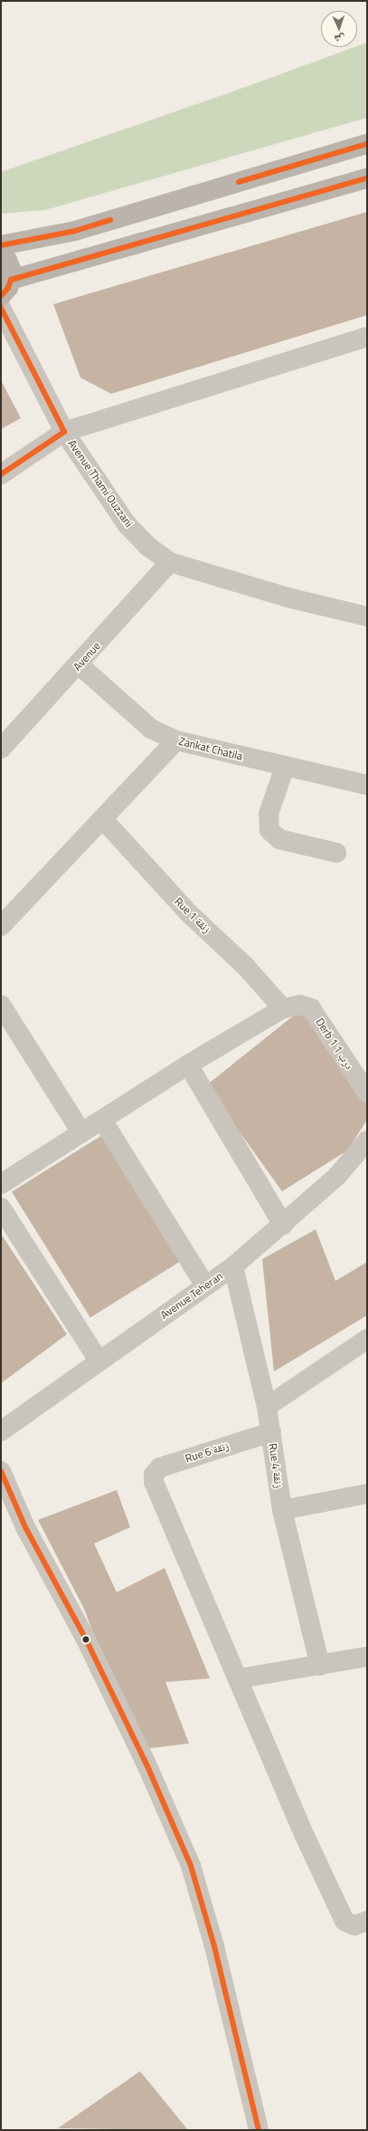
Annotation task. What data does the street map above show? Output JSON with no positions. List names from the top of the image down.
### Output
{
  "streets": {
    "street": [
      "Avenue Thami Ouzzani",
      "Avenue",
      "Zankat Chatila",
      "Rue 1 زنقة",
      "Derb 1 درب 1",
      "Avenue Teheran",
      "Rue 6 زنقة",
      "Rue 4 زنقة"
    ]
  },
  "crossings": [
    ["Avenue Thami Ouzzani", "Avenue"],
    ["Avenue", "Zankat Chatila"],
    ["Rue 1 زنقة", "Derb 1 درب 1"],
    ["Avenue Teheran", "Rue 4 زنقة"],
    ["Rue 6 زنقة", "Rue 4 زنقة"]
  ],
  "north": "bottom"
}
